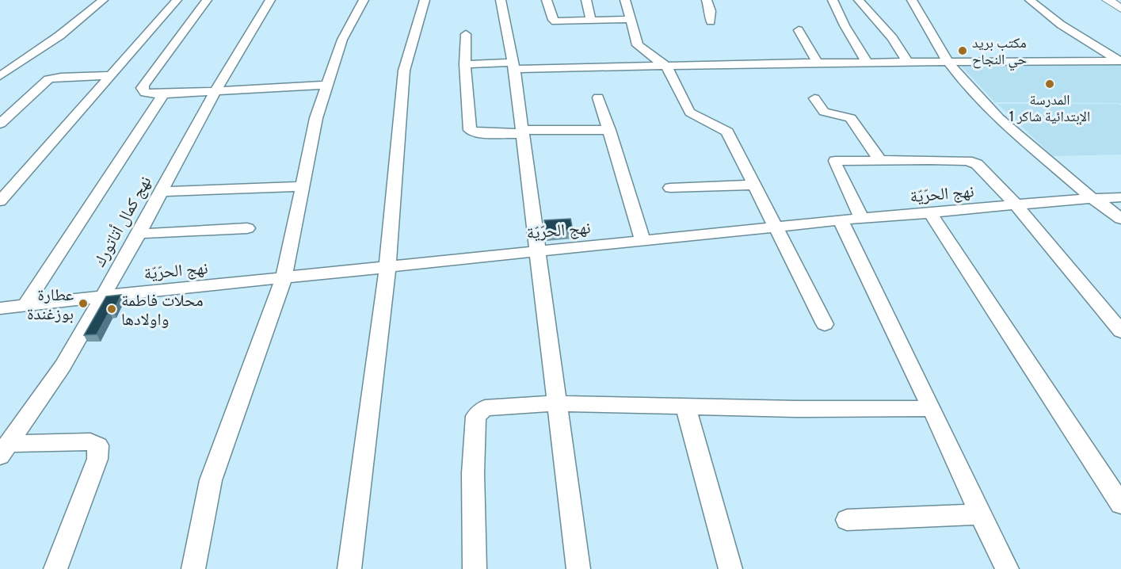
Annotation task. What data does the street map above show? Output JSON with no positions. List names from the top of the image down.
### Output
{
  "streets": {
    "street": ["نهج الحرّيّة", "نهج كمال أتاتورك"]
  },
  "crossings": [
    ["نهج الحرّيّة", "نهج كمال أتاتورك"]
  ],
  "places": [
    "مكتب بريد حي النجاح",
    "المدرسة الإبتدائية شاكر 1",
    "عطارة بوزغندة",
    "محلات فاطمة واولادها"
  ]
}
